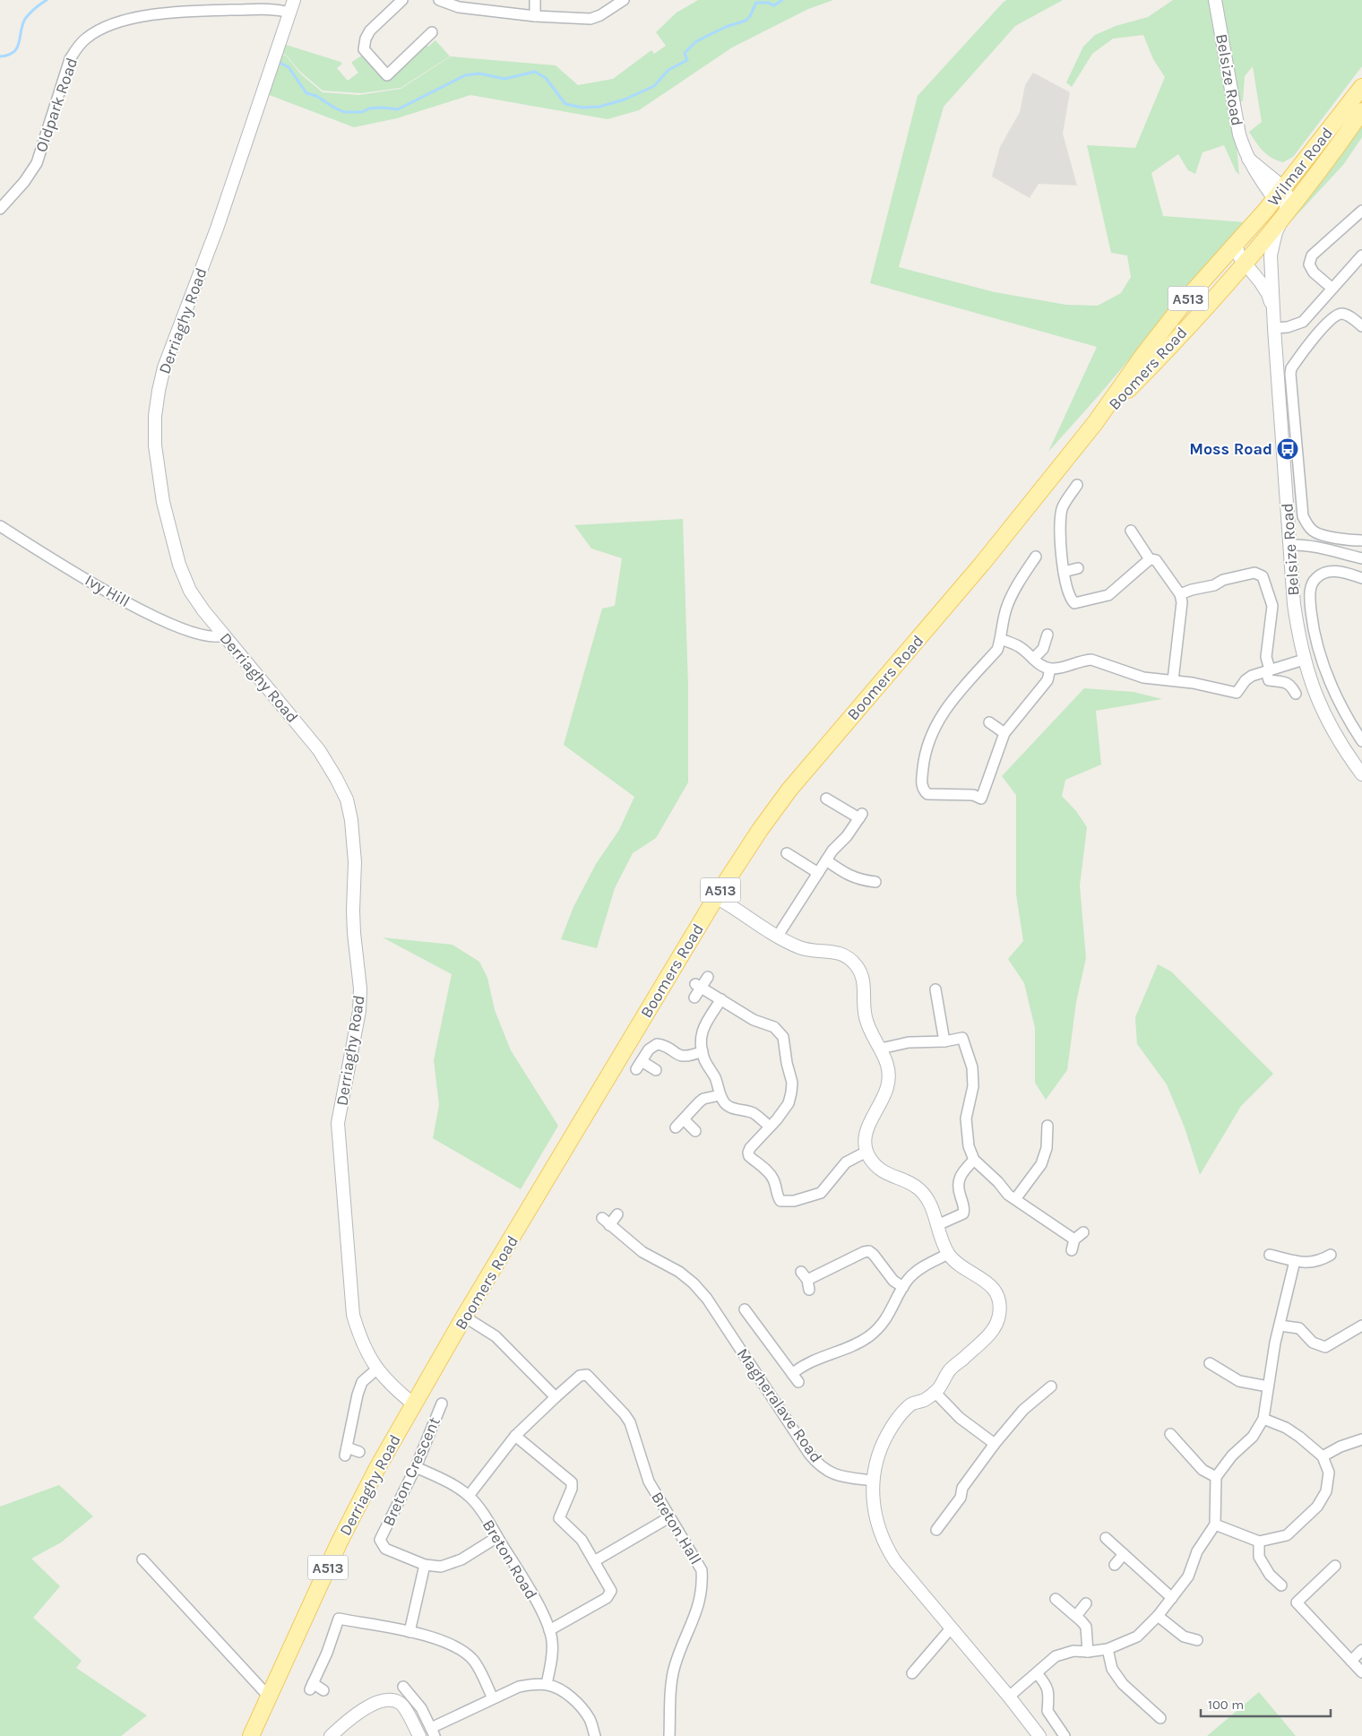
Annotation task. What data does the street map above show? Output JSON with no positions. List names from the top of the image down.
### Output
{
  "streets": {
    "main road": [
      "Wilmar Road",
      "A513",
      "Derriaghy Road",
      "Boomers Road"
    ],
    "street": [
      "Belsize Road",
      "Oldpark Road",
      "Ivy Hill",
      "Magheralave Road",
      "Breton Crescent",
      "Breton Hall",
      "Breton Road"
    ]
  },
  "crossings": [
    ["Belsize Road", "Wilmar Road"],
    ["Belsize Road", "A513"],
    ["Belsize Road", "Boomers Road"],
    ["Oldpark Road", "Derriaghy Road"],
    ["Wilmar Road", "A513"],
    ["Wilmar Road", "Boomers Road"],
    ["Derriaghy Road", "Boomers Road"],
    ["Derriaghy Road", "Ivy Hill"],
    ["Breton Crescent", "Breton Road"],
    ["Breton Hall", "Breton Road"]
  ],
  "places": {
    "bus stop": ["Moss Road"]
  },
  "scale_bar": "100 m"
}
